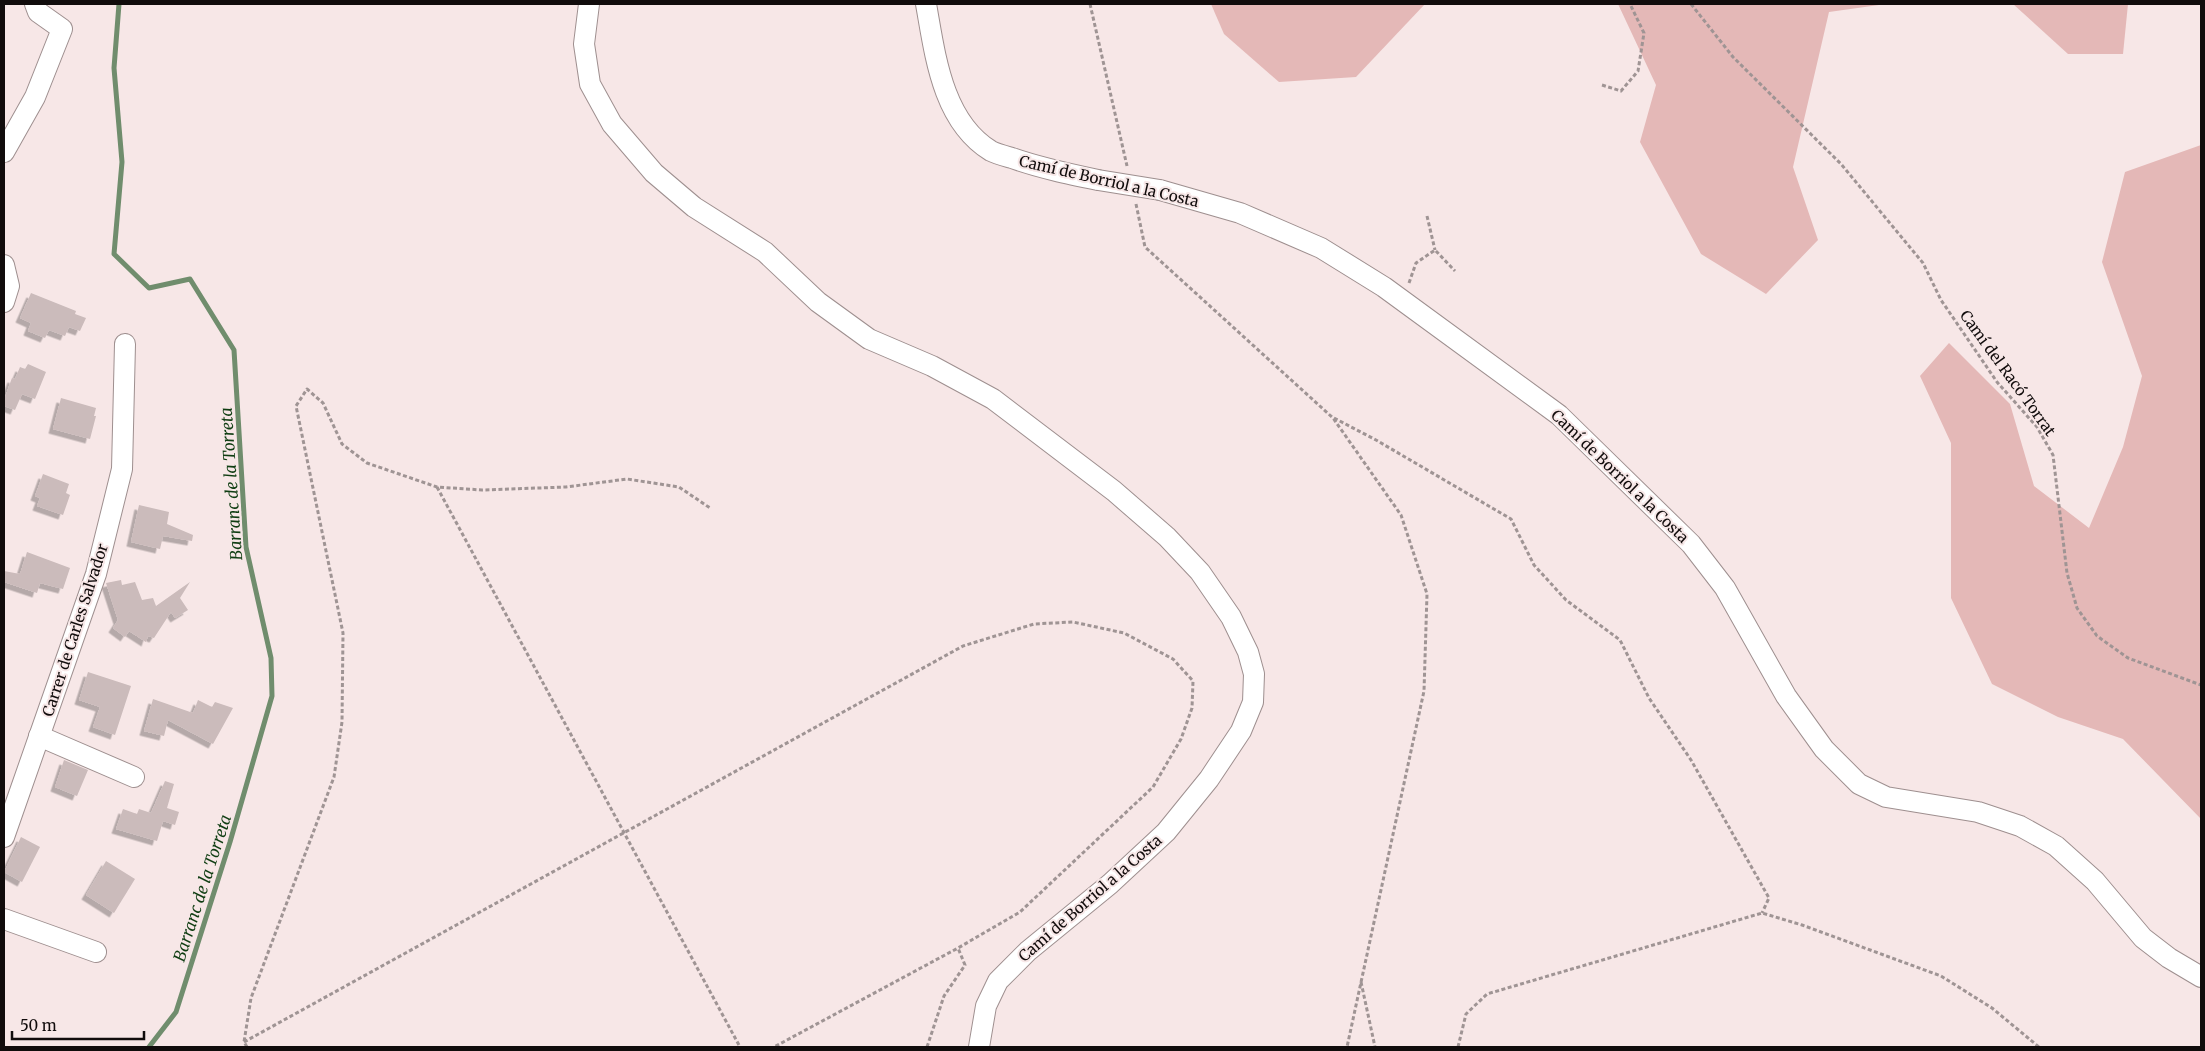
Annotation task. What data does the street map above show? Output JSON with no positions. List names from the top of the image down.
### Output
{
  "streets": {
    "street": ["Camí de Borriol a la Costa", "Carrer de Carles Salvador"],
    "path": ["Camí del Racó Torrat"]
  },
  "water": ["Barranc de la Torreta"],
  "scale_bar": "50 m"
}
